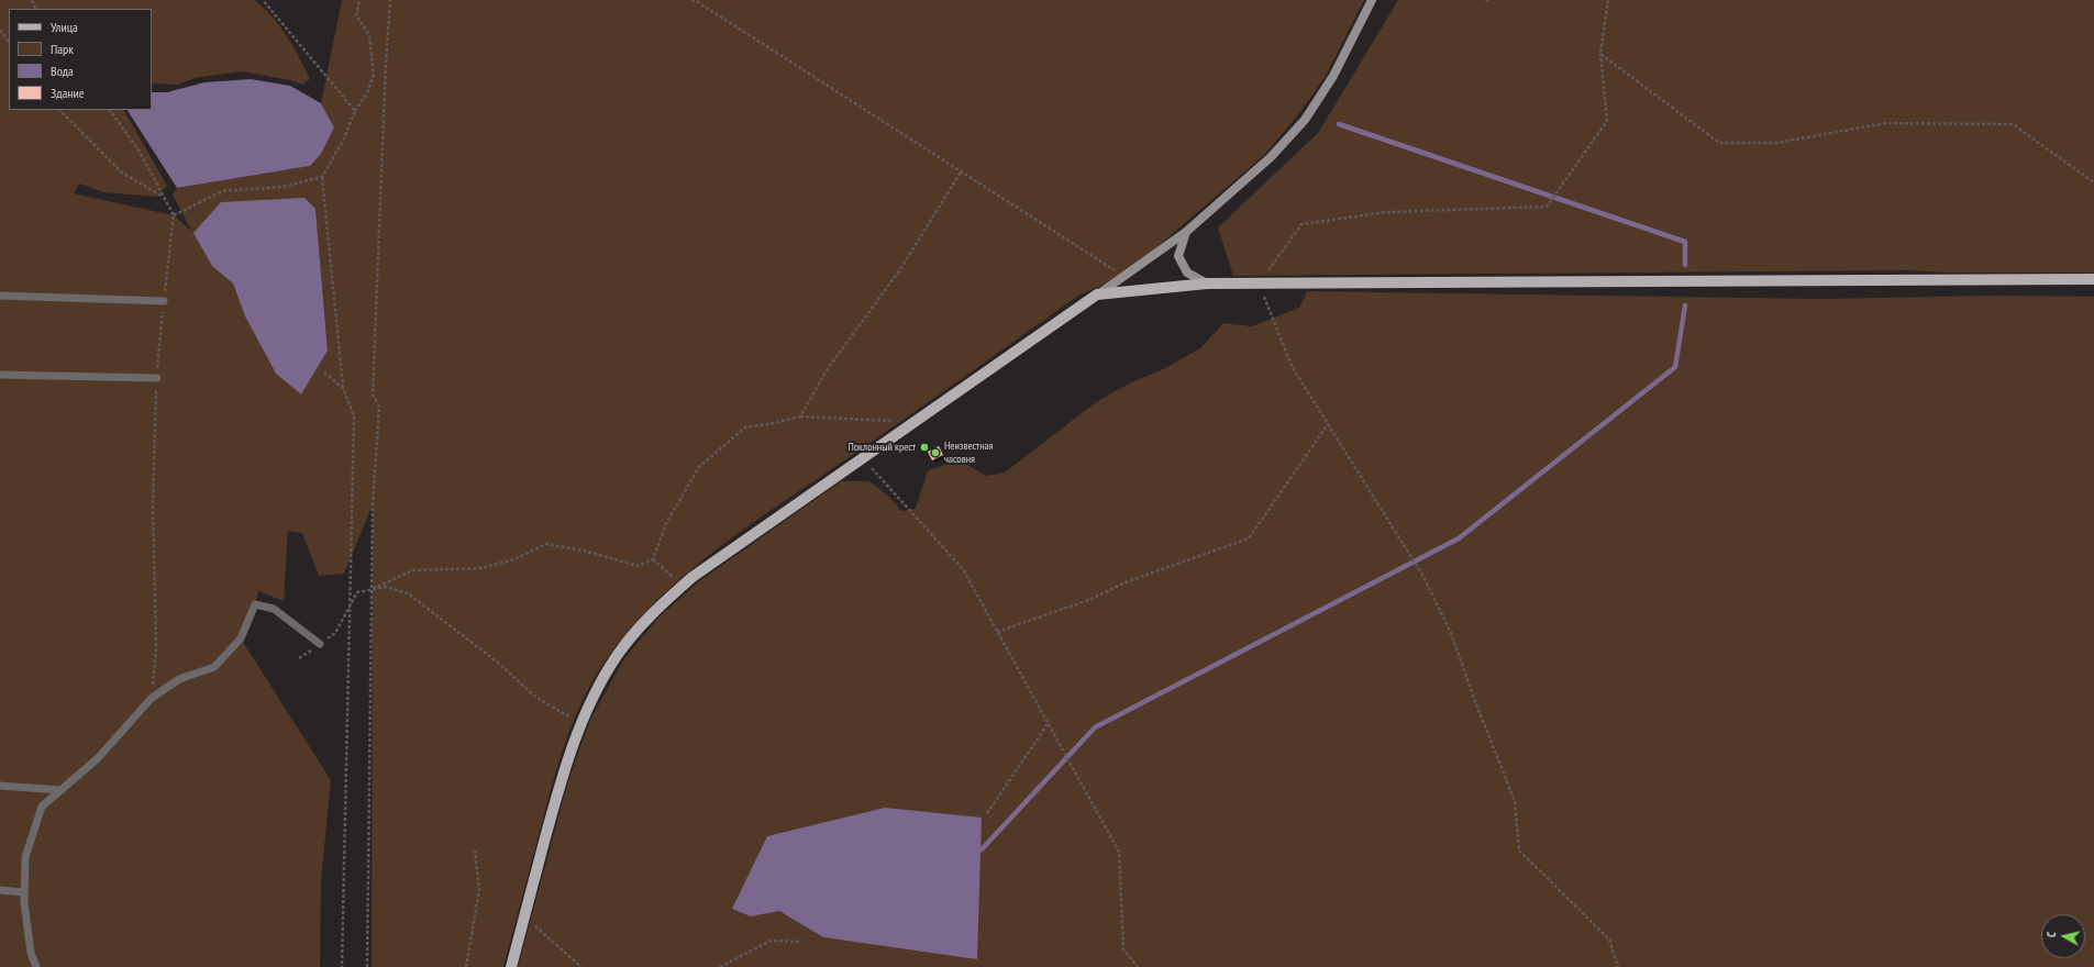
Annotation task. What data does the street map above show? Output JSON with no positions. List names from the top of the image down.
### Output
{
  "places": ["Поклонный крест", "Неизвестная часовня"],
  "legend": [
    "Улица",
    "Парк",
    "Вода",
    "Здание"
  ],
  "north": "left"
}
